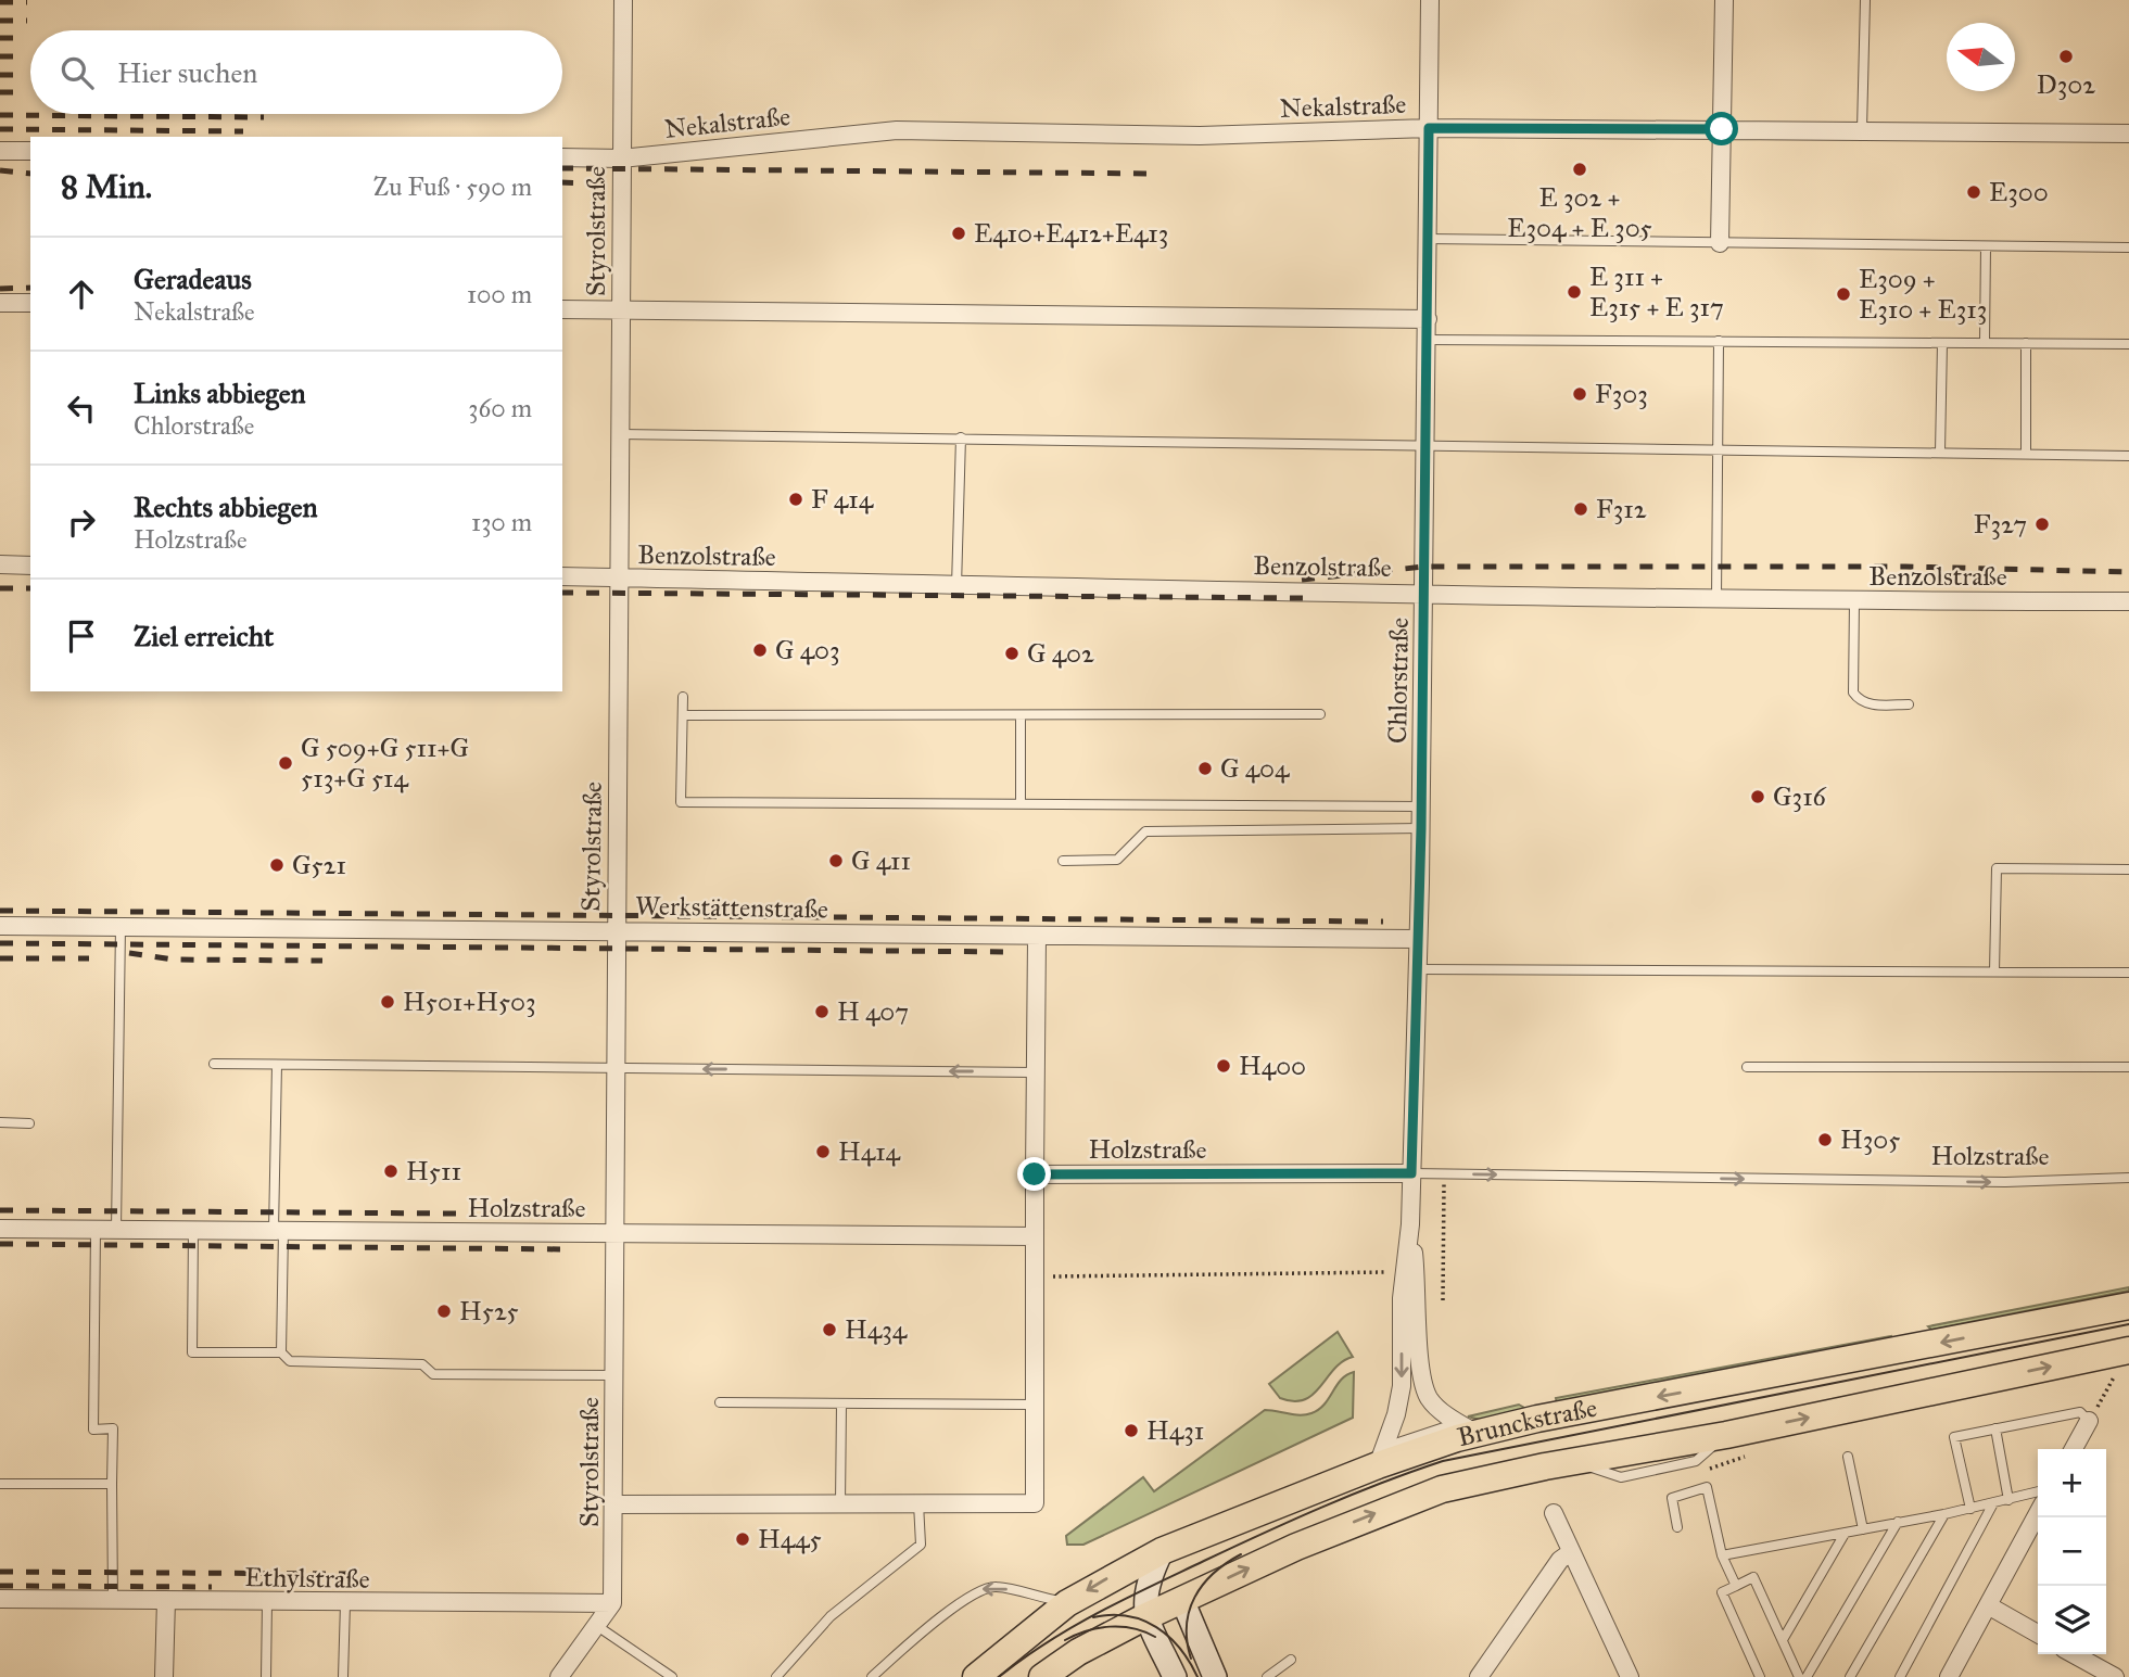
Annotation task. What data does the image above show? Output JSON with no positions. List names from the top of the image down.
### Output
{
  "streets": {
    "main road": ["Brunckstraße"],
    "street": [
      "Nekalstraße",
      "Styrolstraße",
      "Benzolstraße",
      "Chlorstraße",
      "Werkstättenstraße",
      "Holzstraße",
      "Ethylstraße"
    ]
  },
  "crossings": [
    ["Nekalstraße", "Styrolstraße"],
    ["Nekalstraße", "Chlorstraße"],
    ["Styrolstraße", "Benzolstraße"],
    ["Styrolstraße", "Werkstättenstraße"],
    ["Styrolstraße", "Holzstraße"],
    ["Styrolstraße", "Ethylstraße"],
    ["Benzolstraße", "Chlorstraße"],
    ["Chlorstraße", "Werkstättenstraße"],
    ["Chlorstraße", "Holzstraße"]
  ],
  "places": [
    "D302",
    "E 302 + E304 + E 305",
    "E300",
    "E410+E412+E413",
    "E 311 + E315 + E 317",
    "E309 + E310 + E313",
    "F303",
    "F 414",
    "F312",
    "F327",
    "G 403",
    "G 402",
    "G 509+G 511+G 513+G 514",
    "G 404",
    "G316",
    "G 411",
    "G521",
    "H501+H503",
    "H 407",
    "H400",
    "H305",
    "H414",
    "H511",
    "H525",
    "H434",
    "H431",
    "H445"
  ],
  "north": "left",
  "page": {
    "search": "Hier suchen",
    "heading": ["8 Min.", "Zu Fuß · 590 m"],
    "list": [
      ["Geradeaus", "Nekalstraße", "100 m"],
      ["Links abbiegen", "Chlorstraße", "360 m"],
      ["Rechts abbiegen", "Holzstraße", "130 m"],
      "Ziel erreicht"
    ],
    "map_buttons": ["+", "−"]
  }
}
